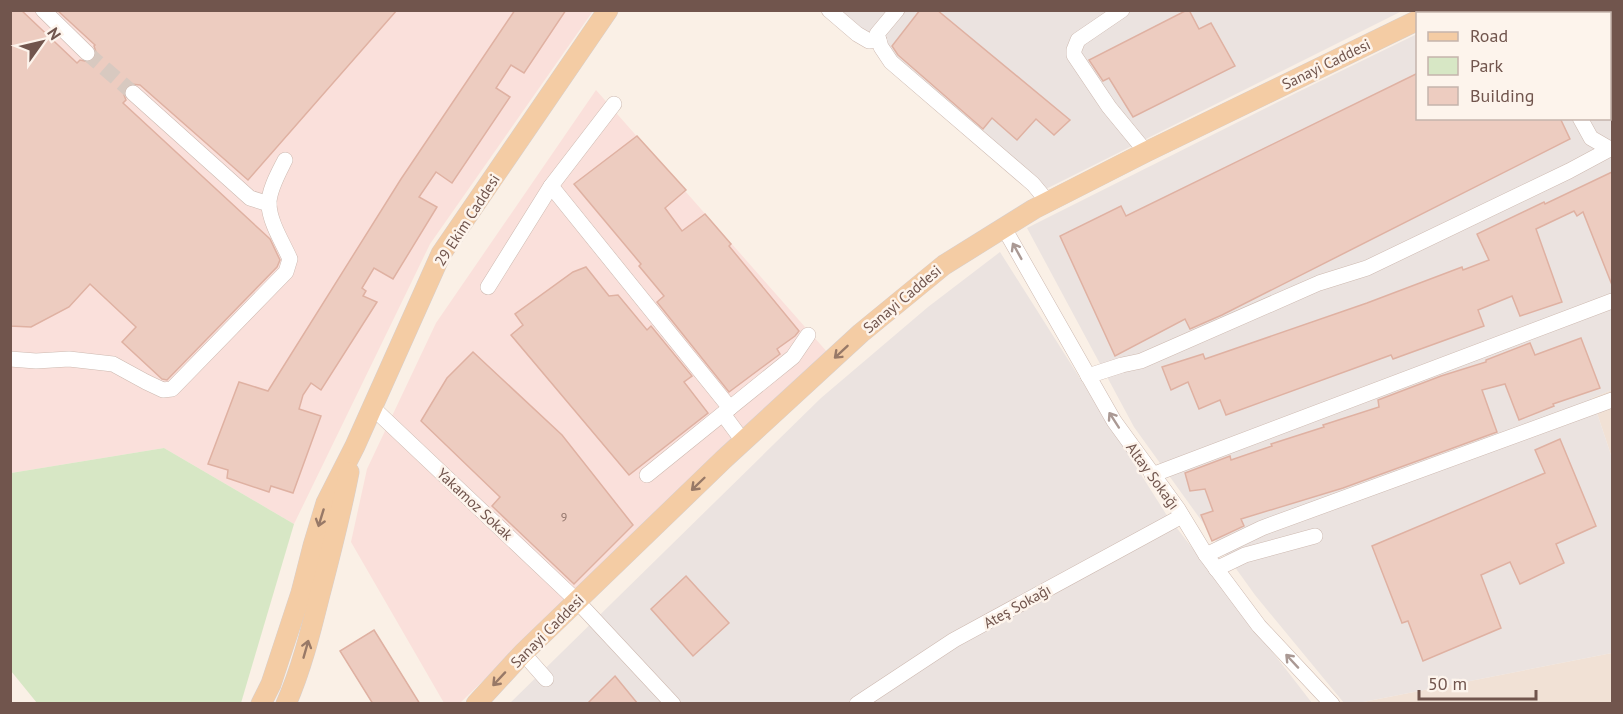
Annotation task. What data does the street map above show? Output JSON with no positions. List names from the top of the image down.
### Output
{
  "streets": {
    "main road": ["Sanayi Caddesi", "29 Ekim Caddesi"],
    "street": ["Altay Sokağı", "Yakamoz Sokak", "Ateş Sokağı"]
  },
  "crossings": [
    ["Sanayi Caddesi", "Altay Sokağı"],
    ["Sanayi Caddesi", "Yakamoz Sokak"],
    ["29 Ekim Caddesi", "Yakamoz Sokak"],
    ["Altay Sokağı", "Ateş Sokağı"]
  ],
  "one_way": ["Sanayi Caddesi", "Altay Sokağı"],
  "house_numbers": ["9"],
  "legend": ["Road", "Park", "Building"],
  "scale_bar": "50 m",
  "north": "top right"
}
